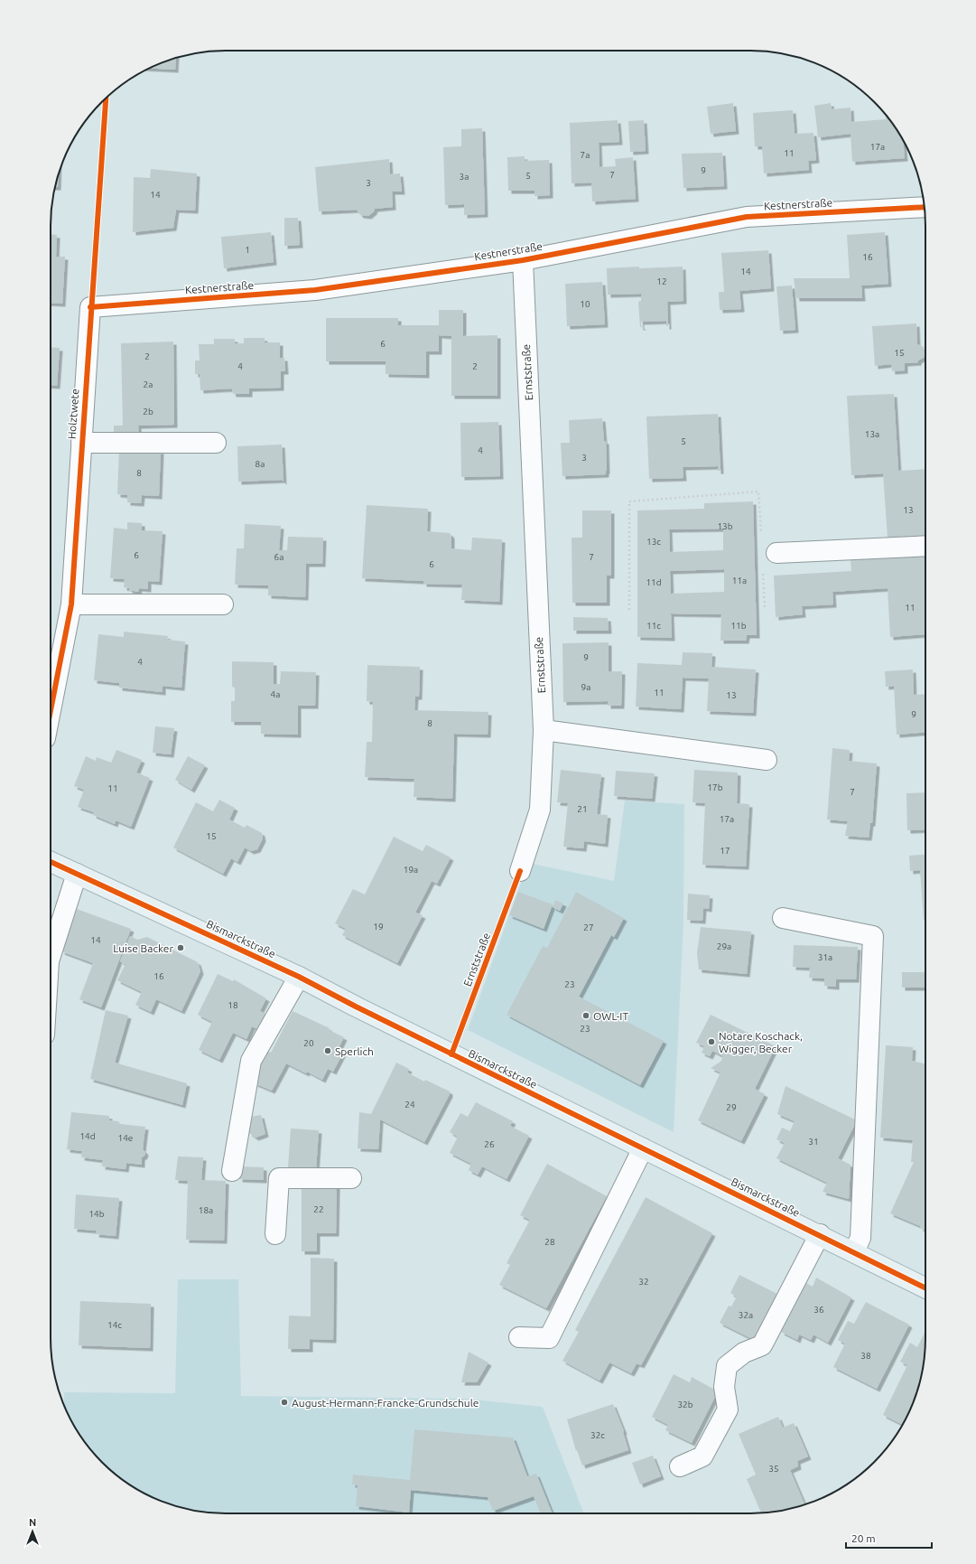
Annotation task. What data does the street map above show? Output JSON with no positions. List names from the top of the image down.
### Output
{
  "streets": {
    "main road": ["Bismarckstraße"],
    "street": ["Kestnerstraße", "Ernststraße", "Holztwete"]
  },
  "crossings": [
    ["Kestnerstraße", "Ernststraße"],
    ["Kestnerstraße", "Holztwete"]
  ],
  "places": [
    "Luise Backer",
    "OWL-IT",
    "Notare Koschack, Wigger, Becker",
    "Sperlich",
    "August-Hermann-Francke-Grundschule"
  ],
  "house_numbers": [
    "17a",
    "11",
    "7a",
    "9",
    "7",
    "5",
    "3a",
    "3",
    "14",
    "1",
    "16",
    "14",
    "12",
    "10",
    "6",
    "15",
    "2",
    "4",
    "2",
    "2a",
    "2b",
    "13a",
    "5",
    "4",
    "3",
    "8a",
    "8",
    "13",
    "13b",
    "13c",
    "6",
    "6a",
    "7",
    "6",
    "11a",
    "11d",
    "11",
    "11c",
    "11b",
    "9",
    "4",
    "9a",
    "11",
    "4a",
    "13",
    "9",
    "8",
    "17b",
    "11",
    "7",
    "21",
    "17a",
    "15",
    "17",
    "19a",
    "19",
    "27",
    "14",
    "29a",
    "31a",
    "16",
    "23",
    "18",
    "23",
    "20",
    "24",
    "29",
    "14d",
    "14e",
    "31",
    "26",
    "22",
    "18a",
    "14b",
    "28",
    "32",
    "36",
    "32a",
    "14c",
    "38",
    "32b",
    "32c",
    "35"
  ],
  "scale_bar": "20 m",
  "north": "top"
}
